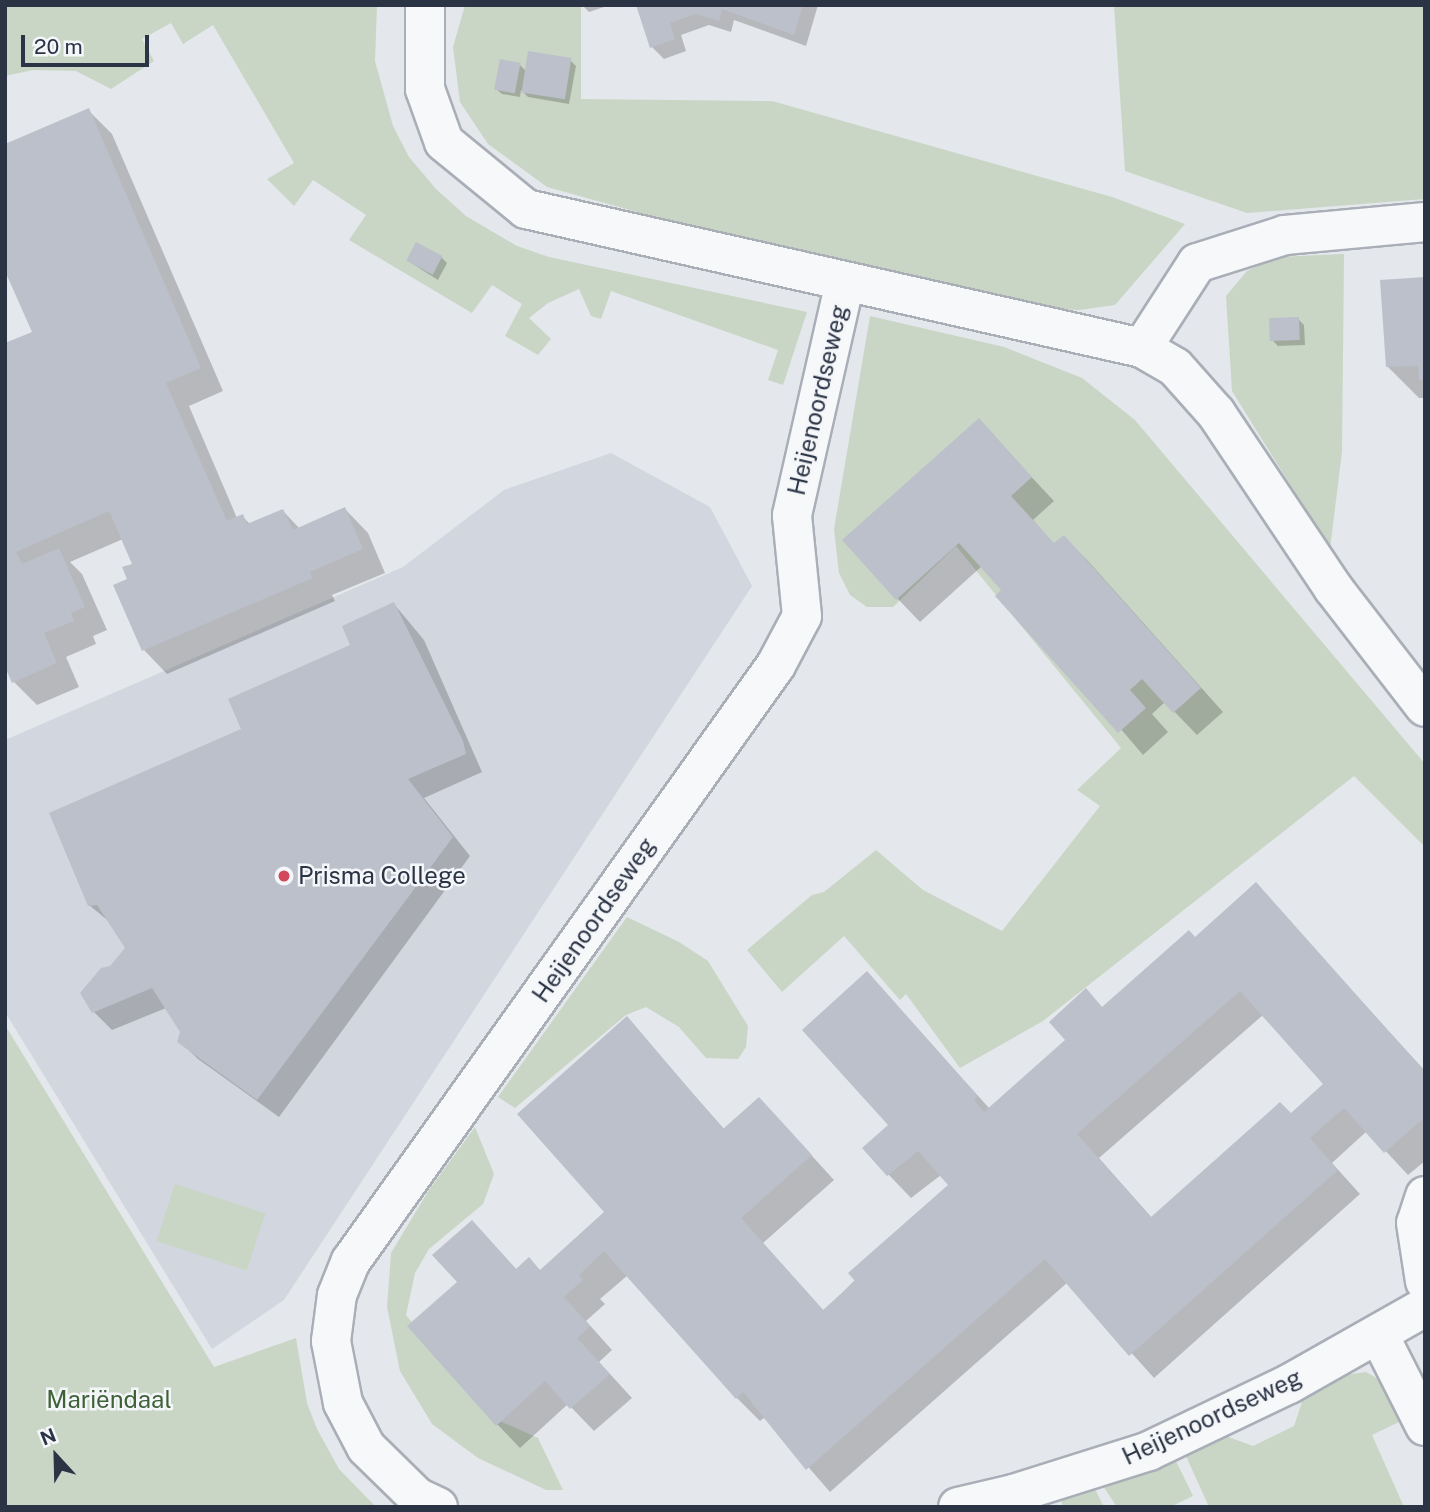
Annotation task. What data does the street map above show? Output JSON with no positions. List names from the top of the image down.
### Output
{
  "streets": {
    "street": ["Heijenoordseweg"]
  },
  "parks": ["Mariëndaal"],
  "places": ["Prisma College"],
  "scale_bar": "20 m",
  "north": "top"
}
